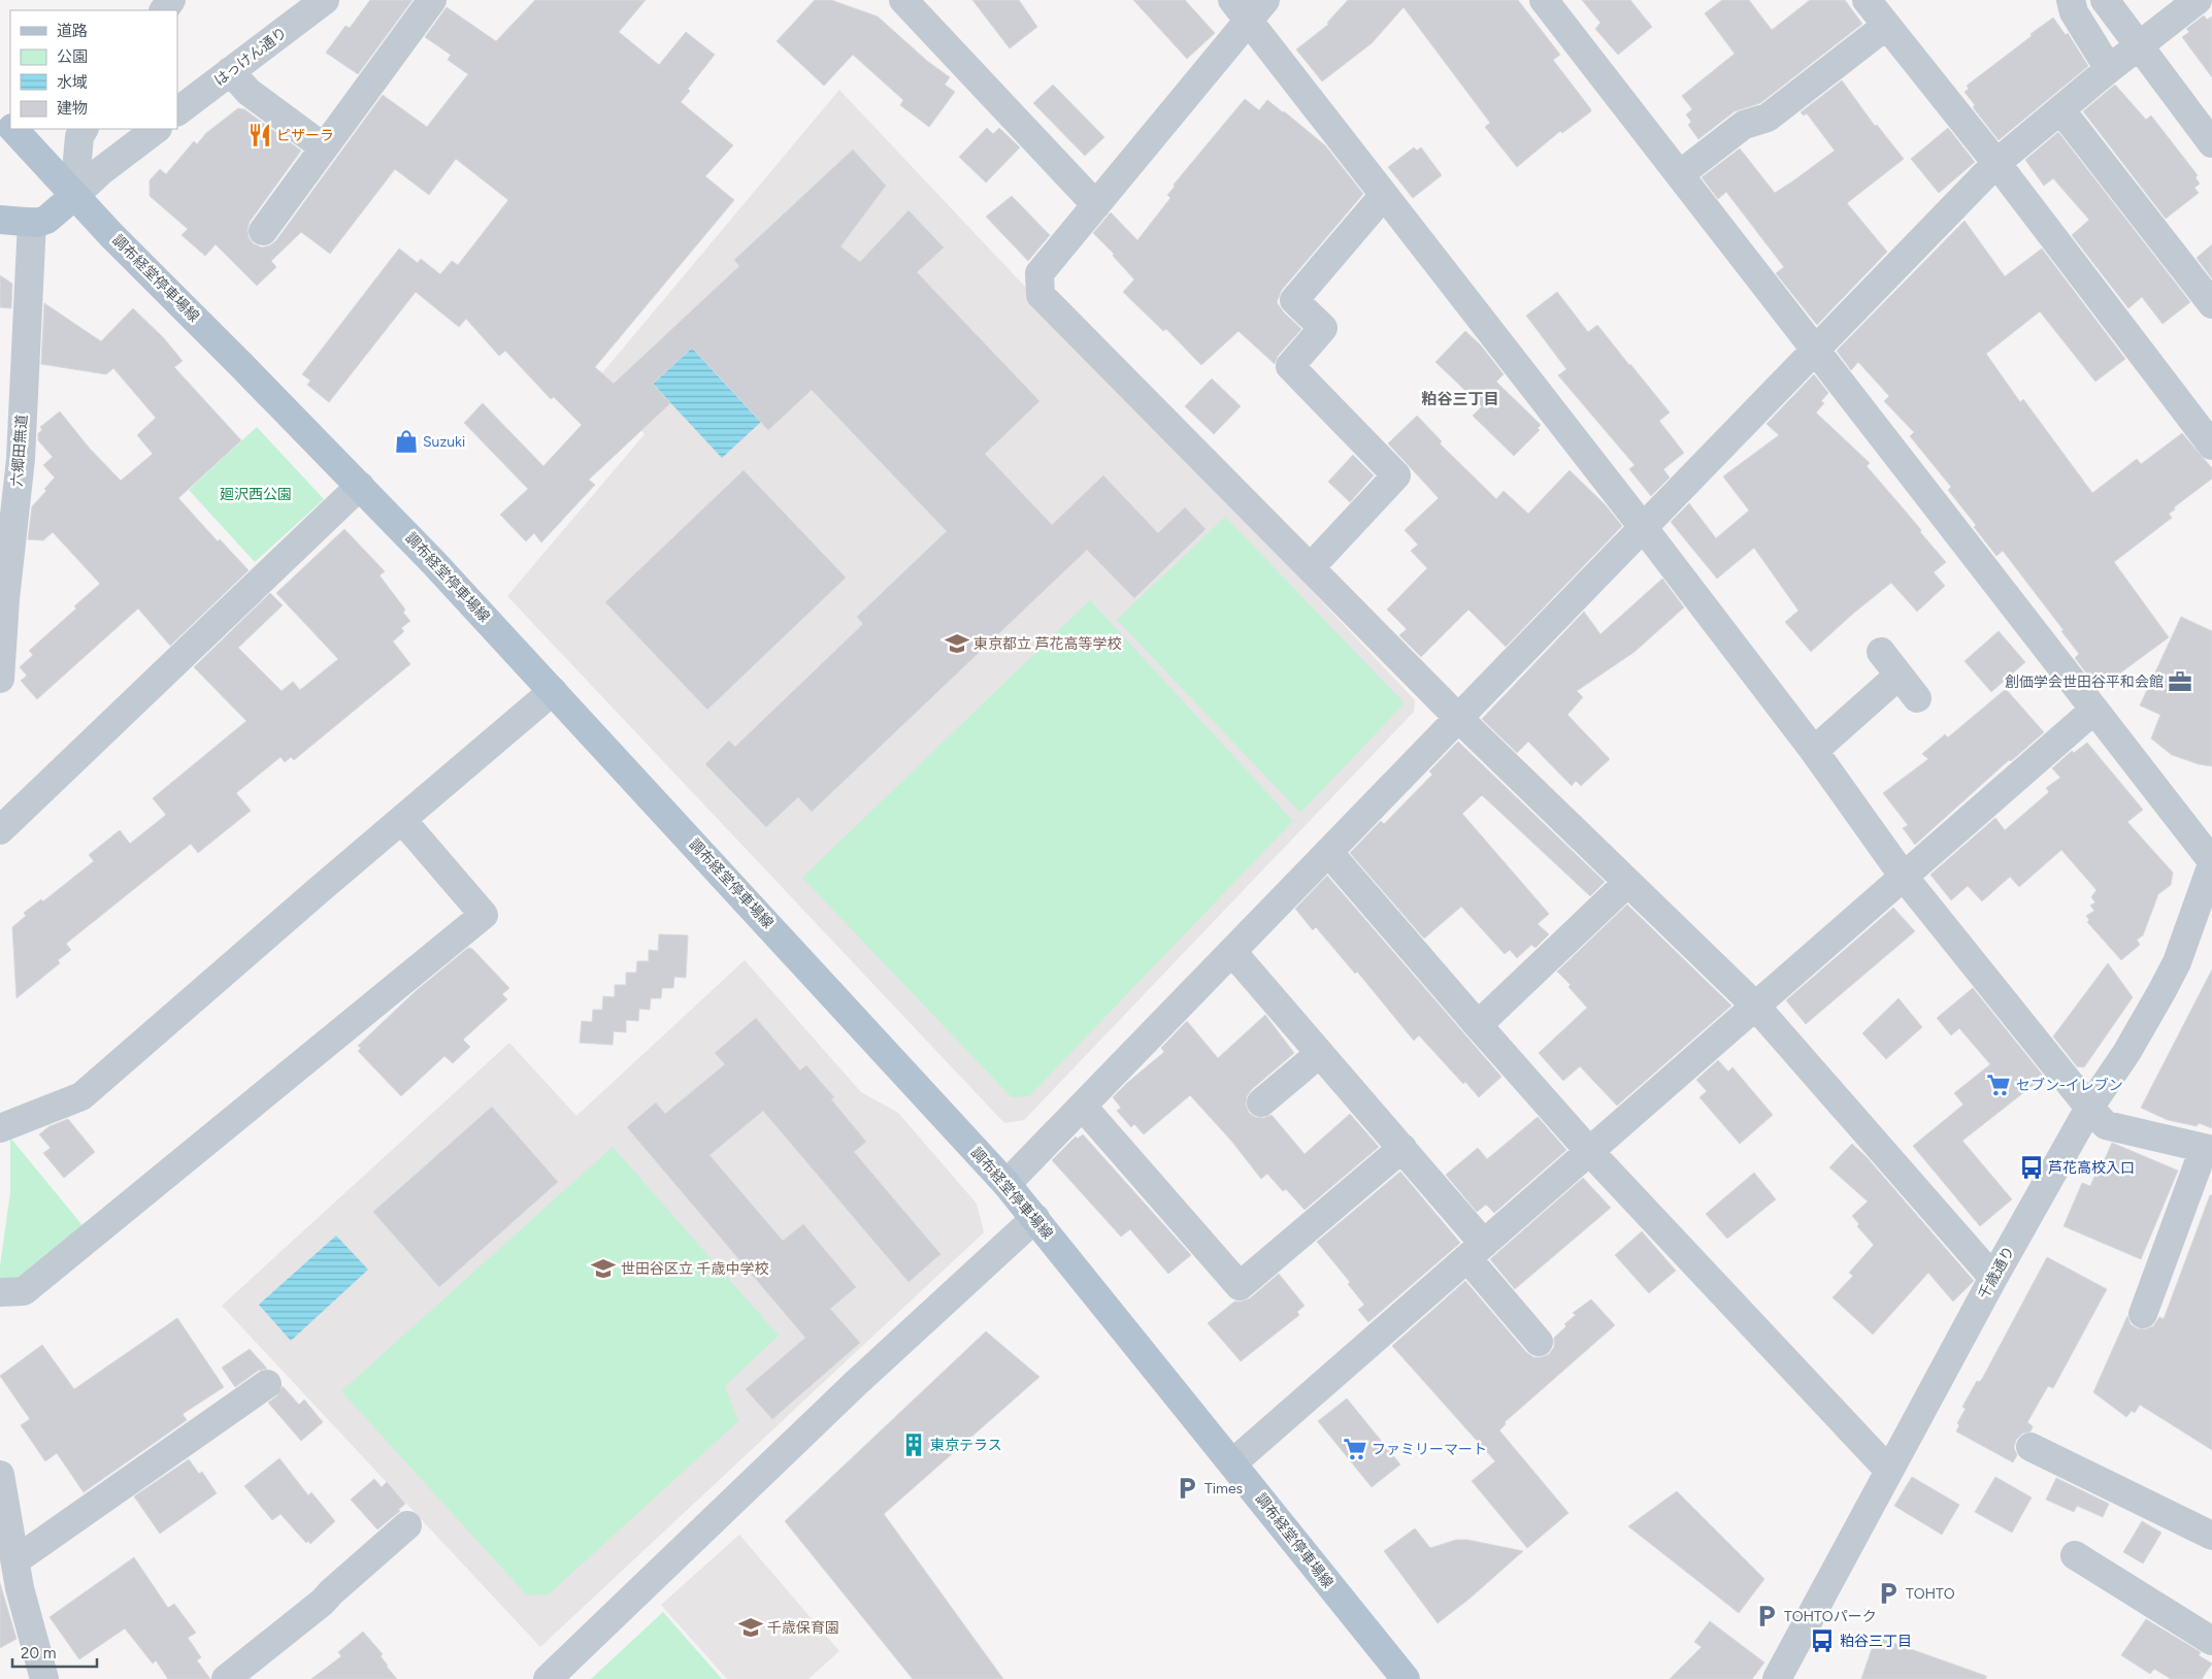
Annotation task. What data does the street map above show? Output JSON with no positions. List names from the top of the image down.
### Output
{
  "streets": {
    "main road": ["調布経堂停車場線"],
    "street": ["はっけん通り", "六郷田無道", "千歳通り"]
  },
  "districts": ["粕谷三丁目"],
  "parks": ["廻沢西公園"],
  "places": {
    "restaurant": ["ピザーラ"],
    "shop": ["Suzuki"],
    "school or university": ["東京都立 芦花高等学校", "世田谷区立 千歳中学校", "千歳保育園"],
    "office": ["創価学会世田谷平和会館"],
    "supermarket": ["セブン-イレブン", "ファミリーマート"],
    "bus stop": ["芦花高校入口", "粕谷三丁目"],
    "building": ["東京テラス"],
    "parking": ["Times", "TOHTO", "TOHTOパーク"]
  },
  "legend": [
    "道路",
    "公園",
    "水域",
    "建物"
  ],
  "scale_bar": "20 m"
}
